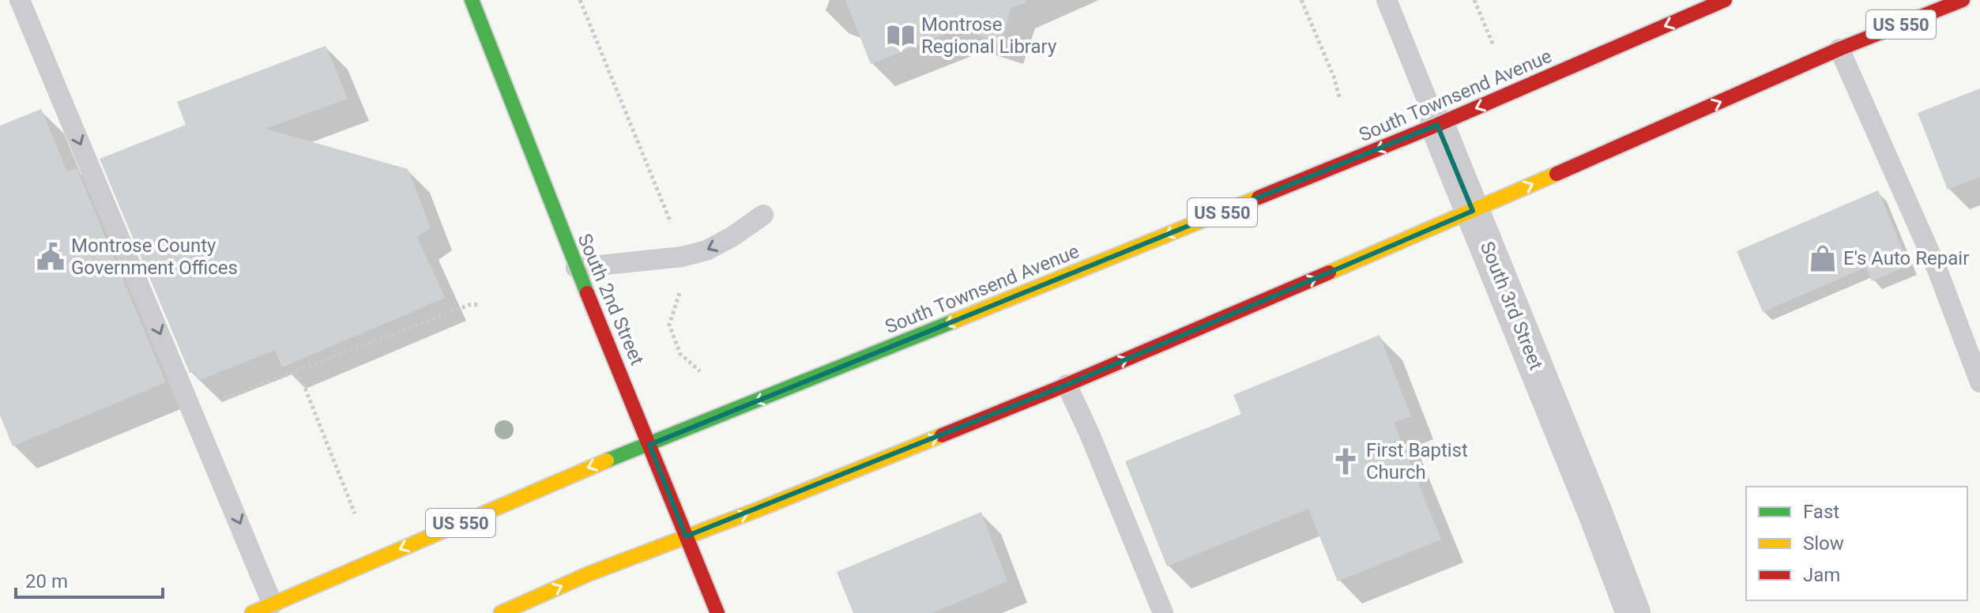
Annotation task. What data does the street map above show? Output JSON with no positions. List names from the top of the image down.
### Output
{
  "streets": {
    "main road": ["US 550", "South Townsend Avenue", "South 2nd Street"],
    "street": ["South 3rd Street"]
  },
  "crossings": [
    ["US 550", "South 2nd Street"],
    ["US 550", "South 3rd Street"],
    ["South Townsend Avenue", "South 2nd Street"],
    ["South Townsend Avenue", "South 3rd Street"]
  ],
  "places": {
    "library": ["Montrose Regional Library"],
    "public building": ["Montrose County Government Offices"],
    "shop": ["E's Auto Repair"],
    "church": ["First Baptist Church"]
  },
  "legend": ["Fast", "Slow", "Jam"],
  "scale_bar": "20 m"
}
